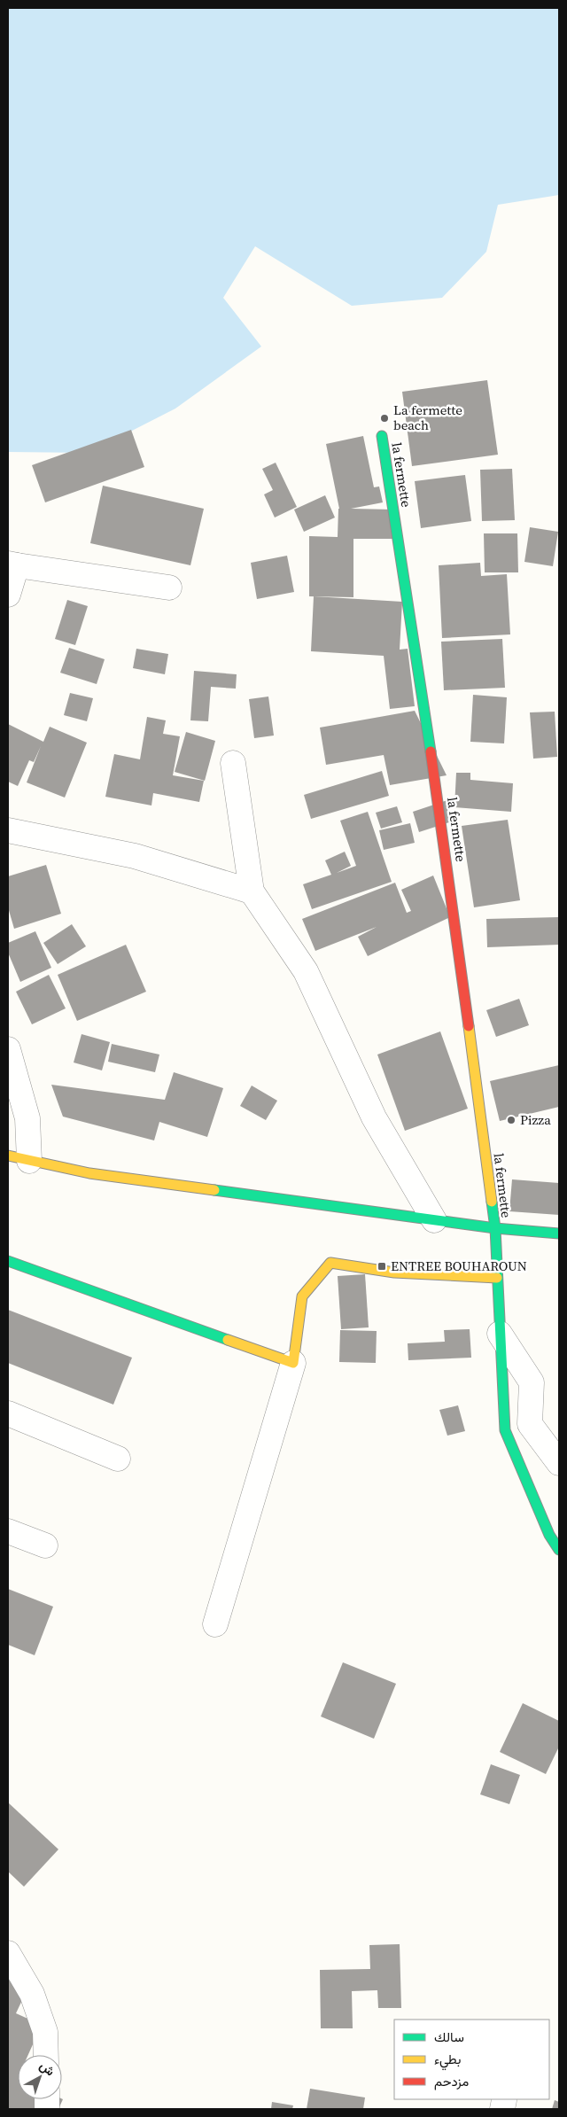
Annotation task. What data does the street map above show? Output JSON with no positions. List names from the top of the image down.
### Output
{
  "streets": {
    "street": ["la fermette"]
  },
  "places": {
    "other": ["La fermette beach", "Pizza"],
    "transit": ["ENTREE BOUHAROUN"]
  },
  "legend": ["سالك", "بطيء", "مزدحم"],
  "north": "top right"
}
